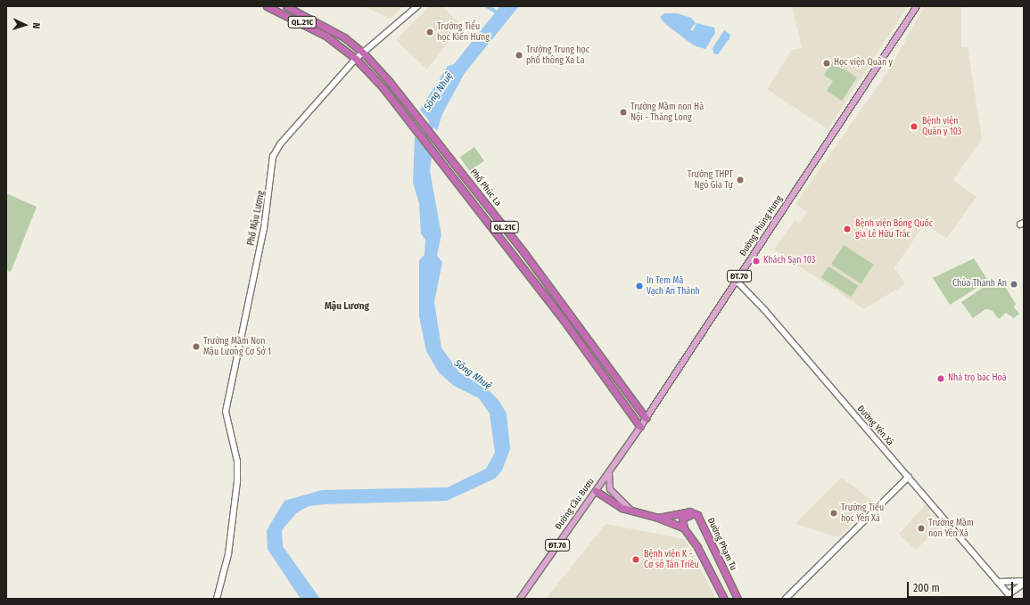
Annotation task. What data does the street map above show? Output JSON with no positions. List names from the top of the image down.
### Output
{
  "streets": {
    "highway": ["QL.21C", "Phố Phúc La", "Đường Phạm Tu"],
    "main road": ["Đường Phùng Hưng", "ĐT.70", "Đường Cầu Bươu"],
    "street": ["Phố Mậu Lương", "Đường Yên Xá"]
  },
  "crossings": [
    ["QL.21C", "Phố Phúc La"],
    ["QL.21C", "Phố Mậu Lương"],
    ["Phố Phúc La", "Phố Mậu Lương"],
    ["Đường Phùng Hưng", "Đường Yên Xá"],
    ["Đường Phùng Hưng", "Đường Cầu Bươu"],
    ["Đường Cầu Bươu", "Đường Phạm Tu"]
  ],
  "districts": ["Mậu Lương"],
  "water": ["Sông Nhuệ"],
  "places": [
    "Trường Tiểu học Kiến Hưng",
    "Trường Trung học phổ thông Xa La",
    "Học viện Quân y",
    "Trường Mầm non Hà Nội - Thăng Long",
    "Bệnh viện Quân y 103",
    "Trường THPT Ngô Gia Tự",
    "Bệnh viện Bỏng Quốc gia Lê Hữu Trác",
    "Khách Sạn 103",
    "Chùa Thanh An",
    "In Tem Mã Vạch An Thành",
    "Trường Mầm Non Mậu Lương Cơ Sở 1",
    "Nhà trọ bác Hoà",
    "Trường Tiểu học Yên Xá",
    "Trường Mầm non Yên Xá",
    "Bệnh viện K - Cơ sở Tân Triều"
  ],
  "scale_bar": "200 m",
  "north": "right"
}
